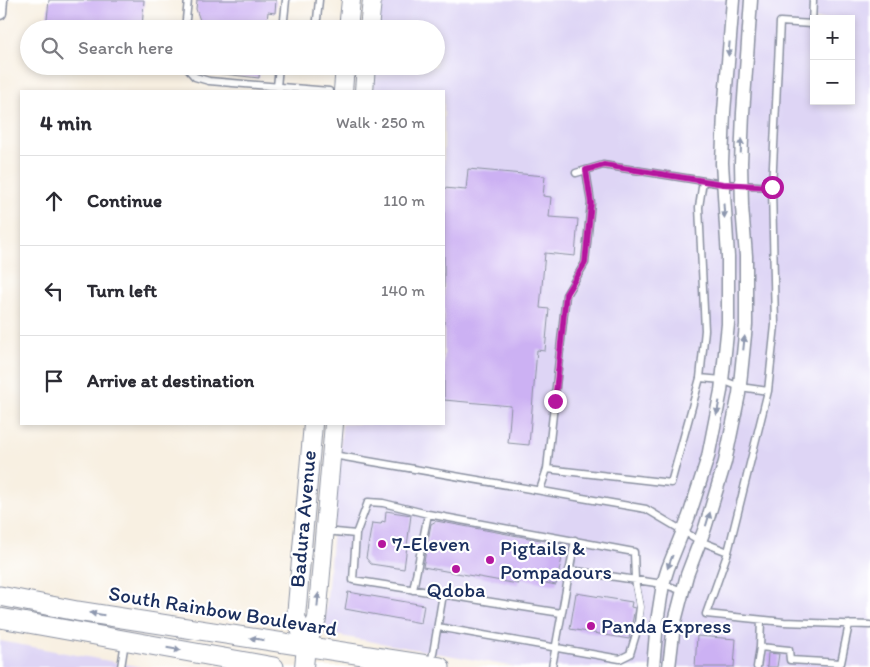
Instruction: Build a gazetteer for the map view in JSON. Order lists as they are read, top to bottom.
{
  "streets": {
    "main road": ["Badura Avenue", "South Rainbow Boulevard"]
  },
  "crossings": [
    ["Badura Avenue", "South Rainbow Boulevard"]
  ],
  "places": [
    "7-Eleven",
    "Pigtails & Pompadours",
    "Qdoba",
    "Panda Express"
  ],
  "page": {
    "map_buttons": ["+", "−"],
    "search": "Search here",
    "heading": ["4 min", "Walk · 250 m"],
    "list": [
      ["Continue", "110 m"],
      ["Turn left", "140 m"],
      "Arrive at destination"
    ]
  }
}
